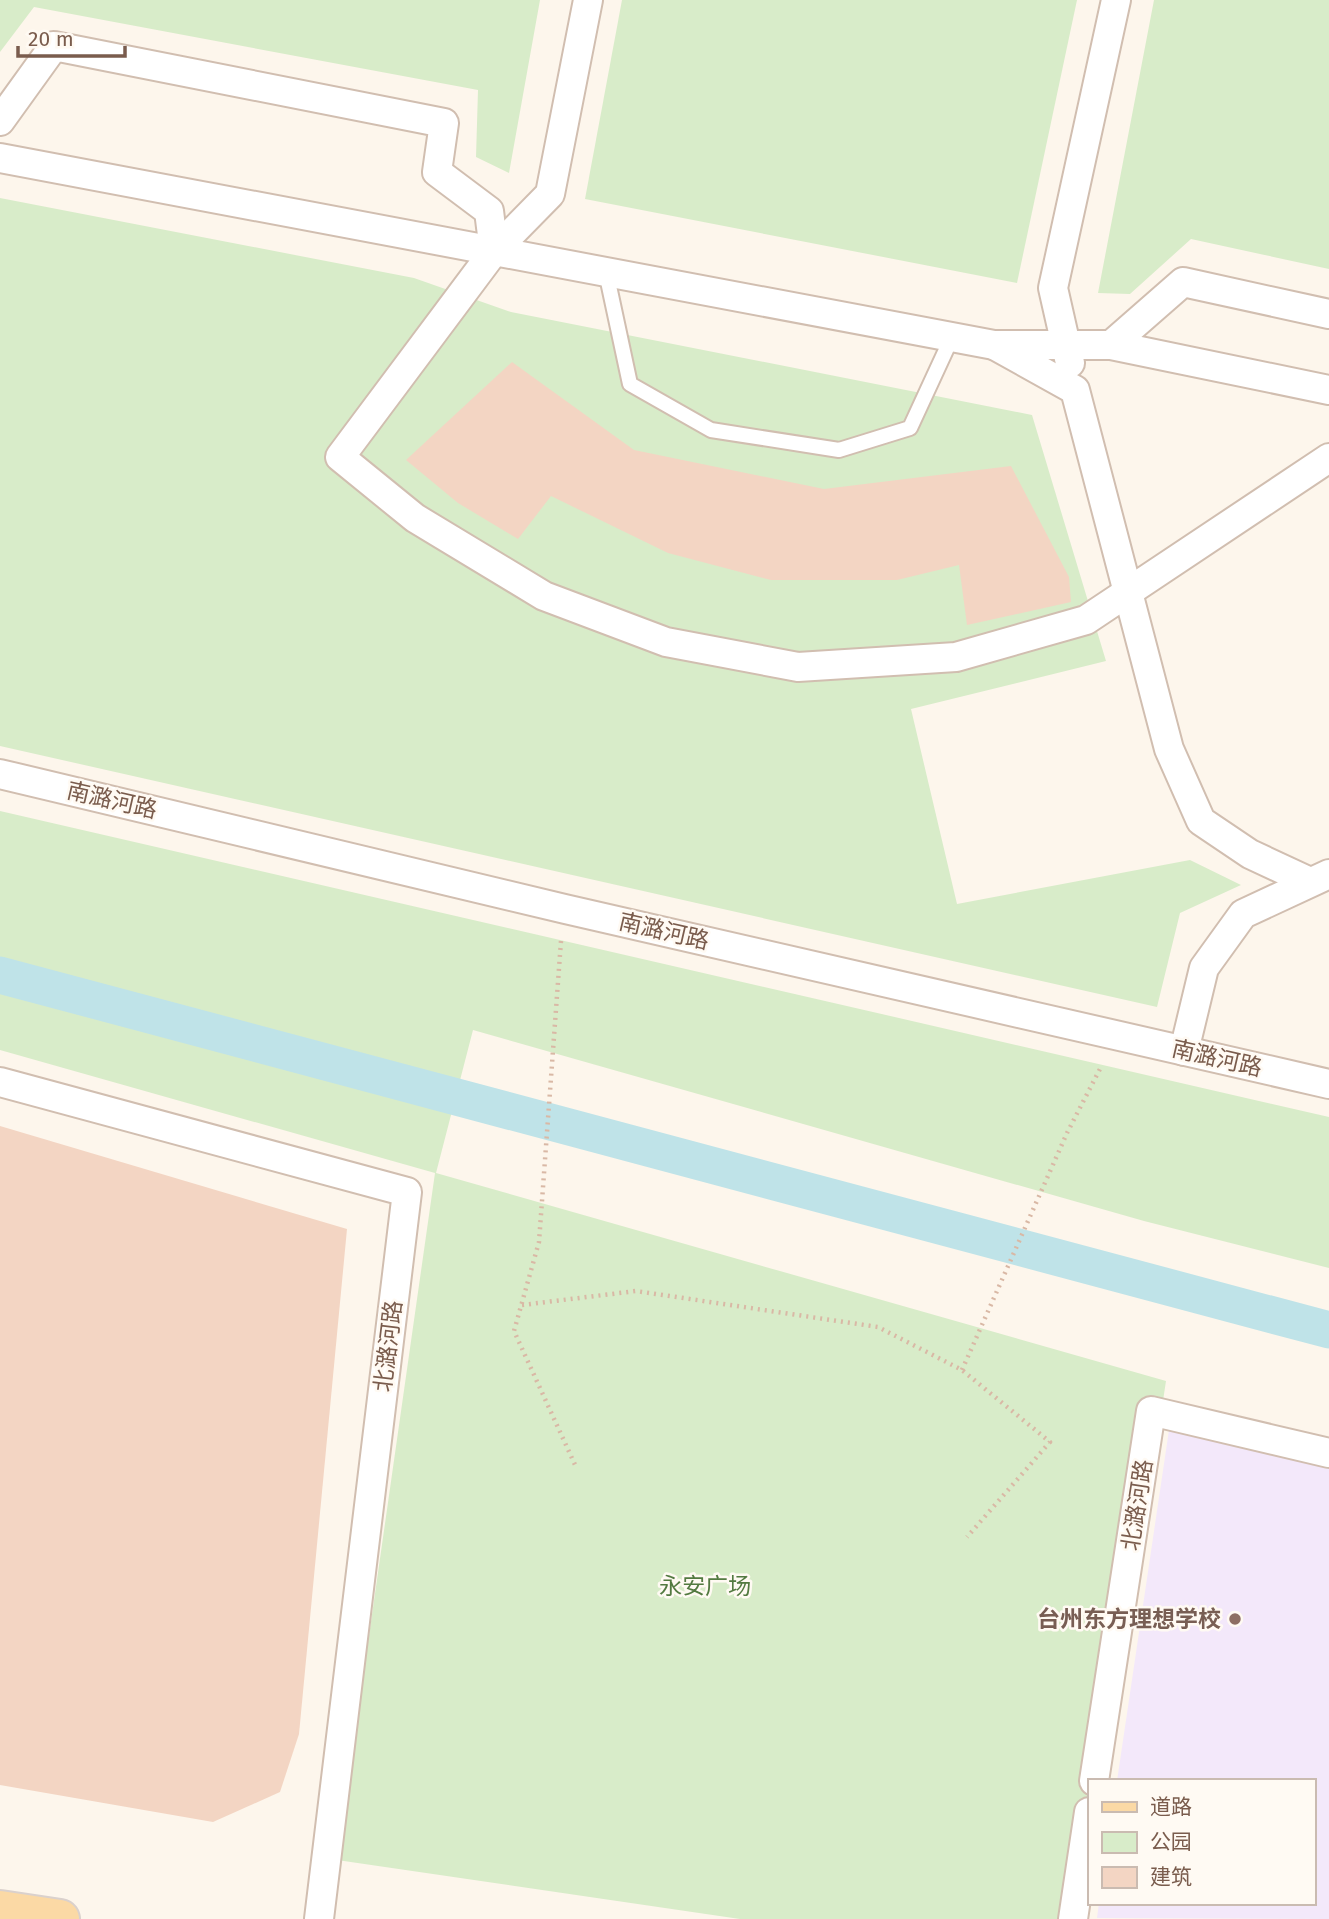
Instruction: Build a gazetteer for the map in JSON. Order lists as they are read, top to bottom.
{
  "streets": {
    "street": ["南潞河路", "北潞河路"]
  },
  "parks": ["永安广场"],
  "places": ["台州东方理想学校"],
  "legend": ["道路", "公园", "建筑"],
  "scale_bar": "20 m"
}
